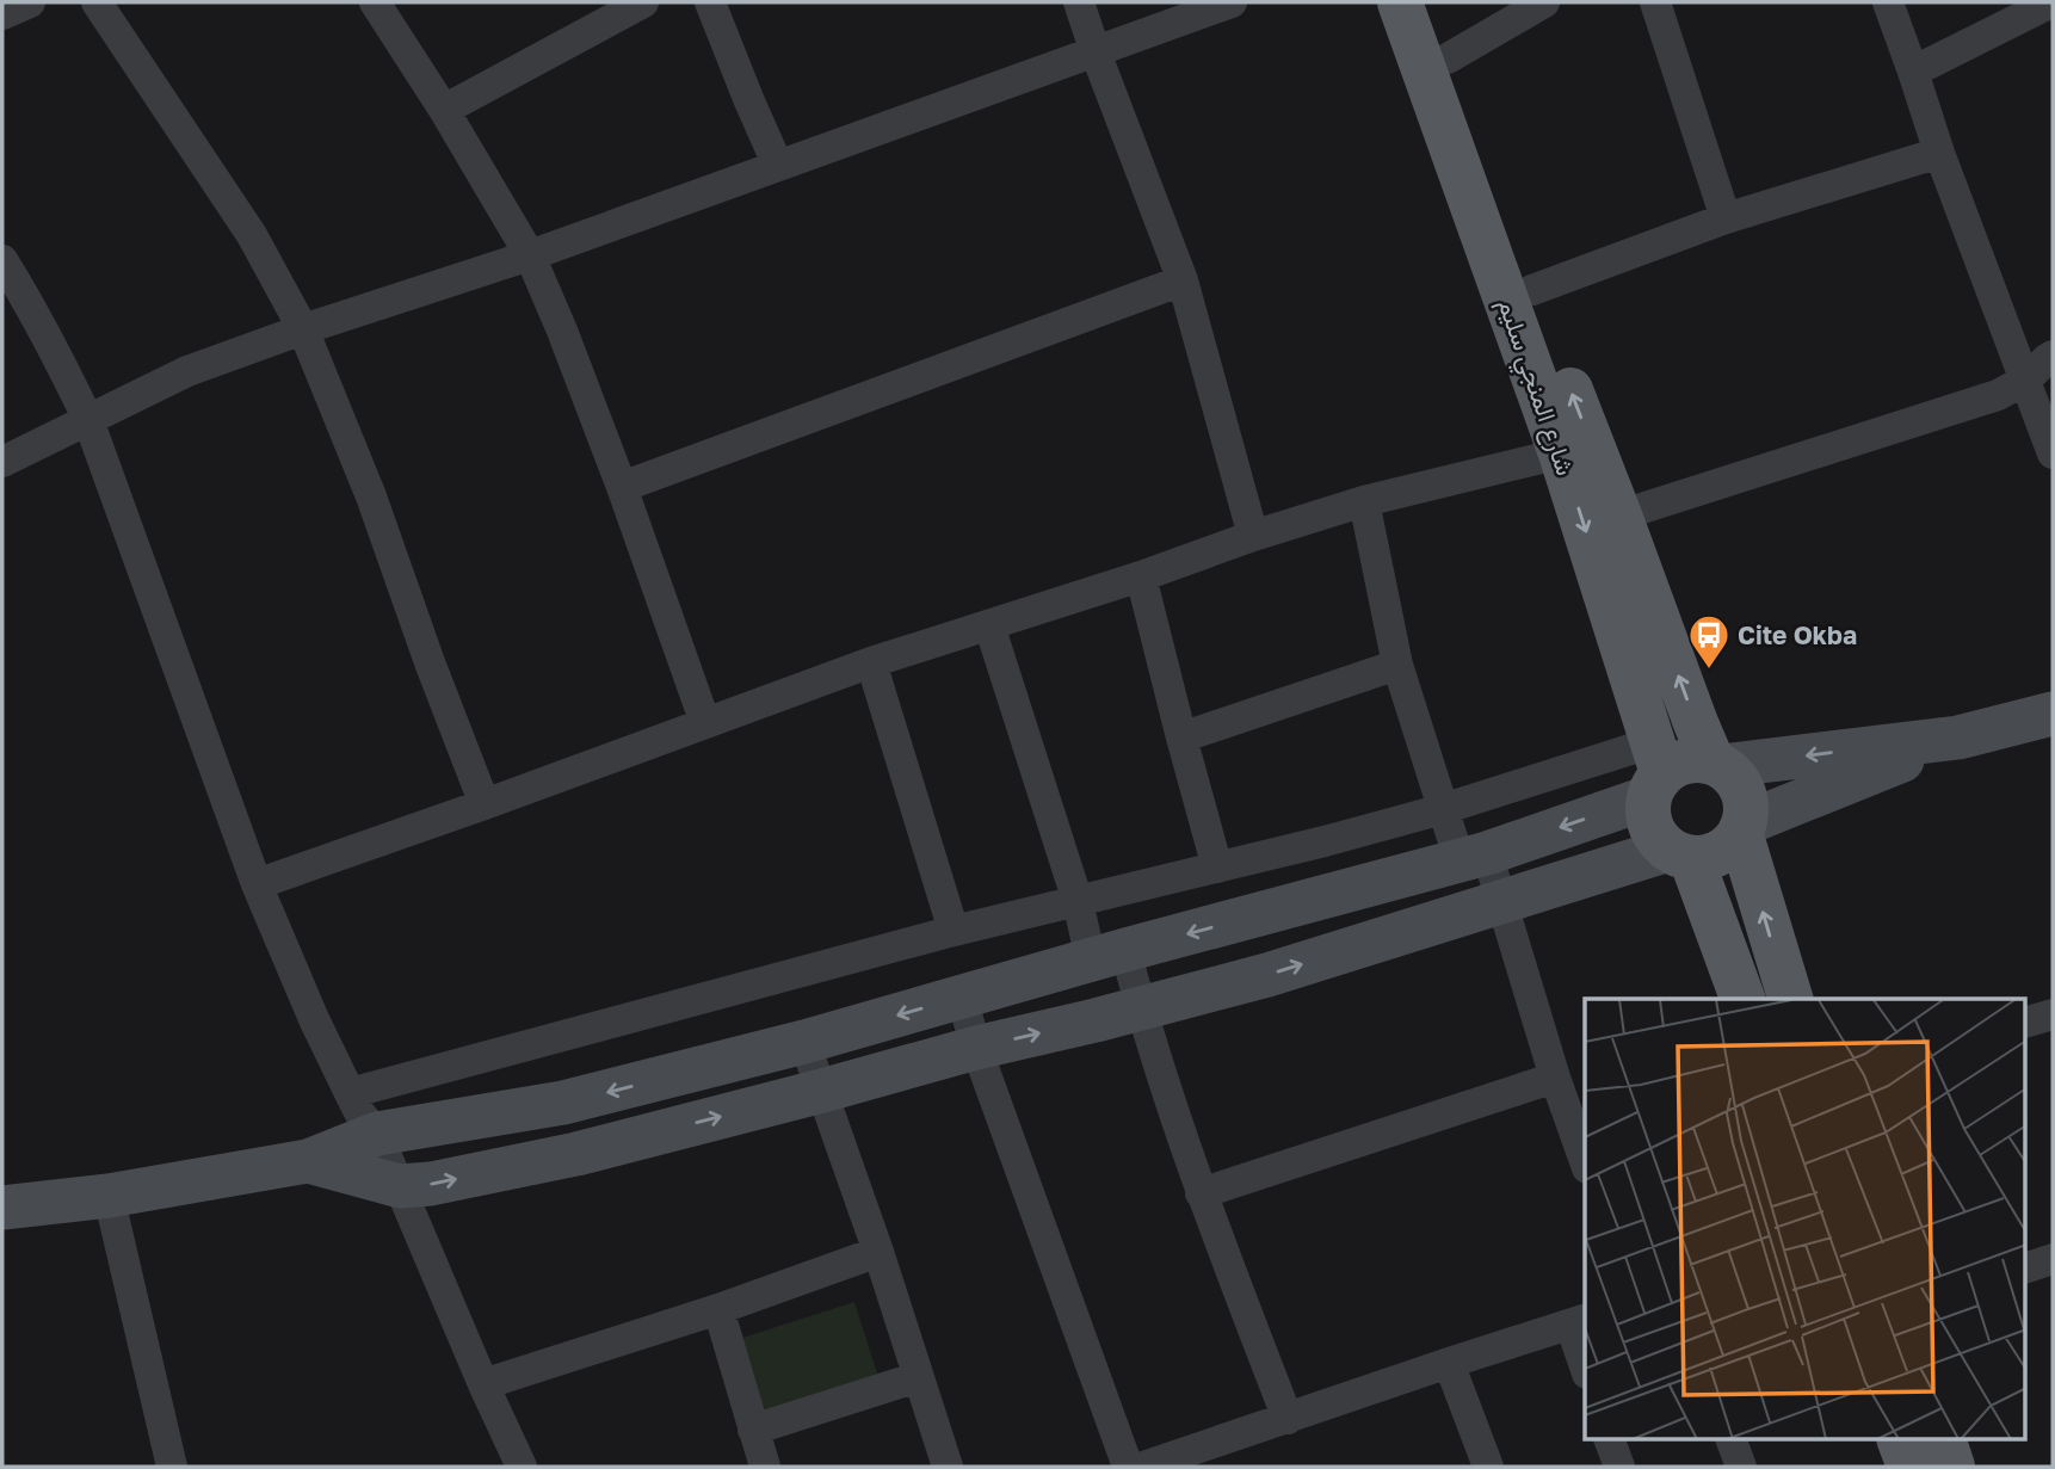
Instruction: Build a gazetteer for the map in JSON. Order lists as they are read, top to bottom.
{
  "streets": {
    "main road": ["شارع المنجي سليم"]
  },
  "places": {
    "bus stop": ["Cite Okba"]
  }
}
